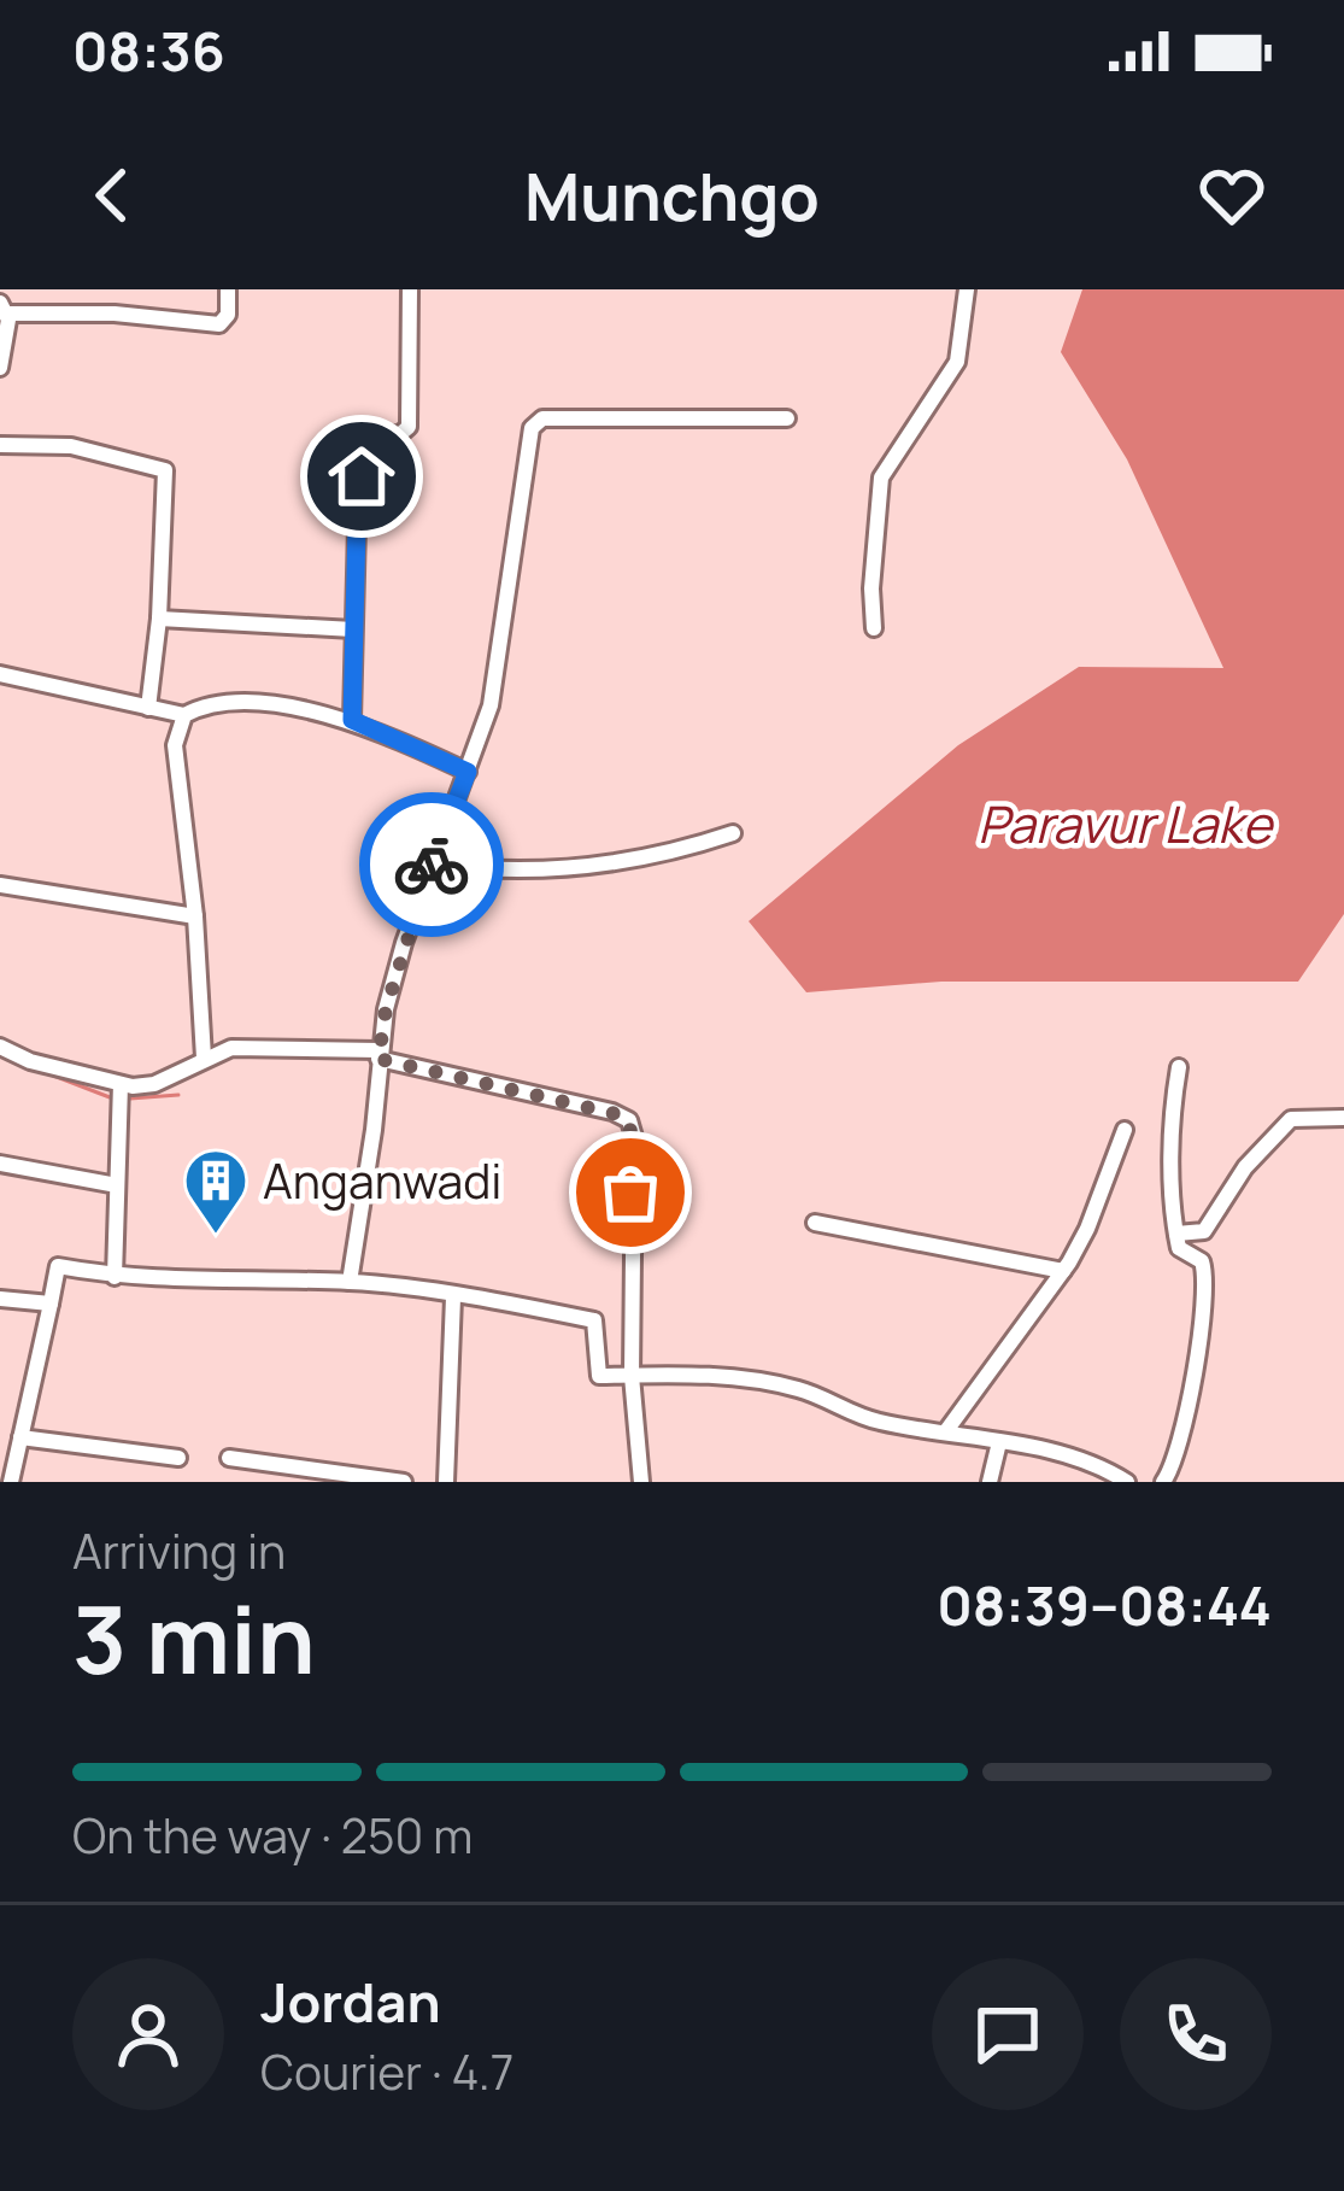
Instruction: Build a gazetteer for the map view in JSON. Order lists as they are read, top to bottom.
{
  "water": ["Paravur Lake"],
  "places": {
    "building": ["Anganwadi"]
  },
  "page": {
    "status": "08:36",
    "header": "Munchgo",
    "heading": ["3 min", "Arriving in", "08:39–08:44"],
    "panel": ["Jordan", "Courier · 4.7"],
    "bar": "On the way · 250 m"
  }
}
